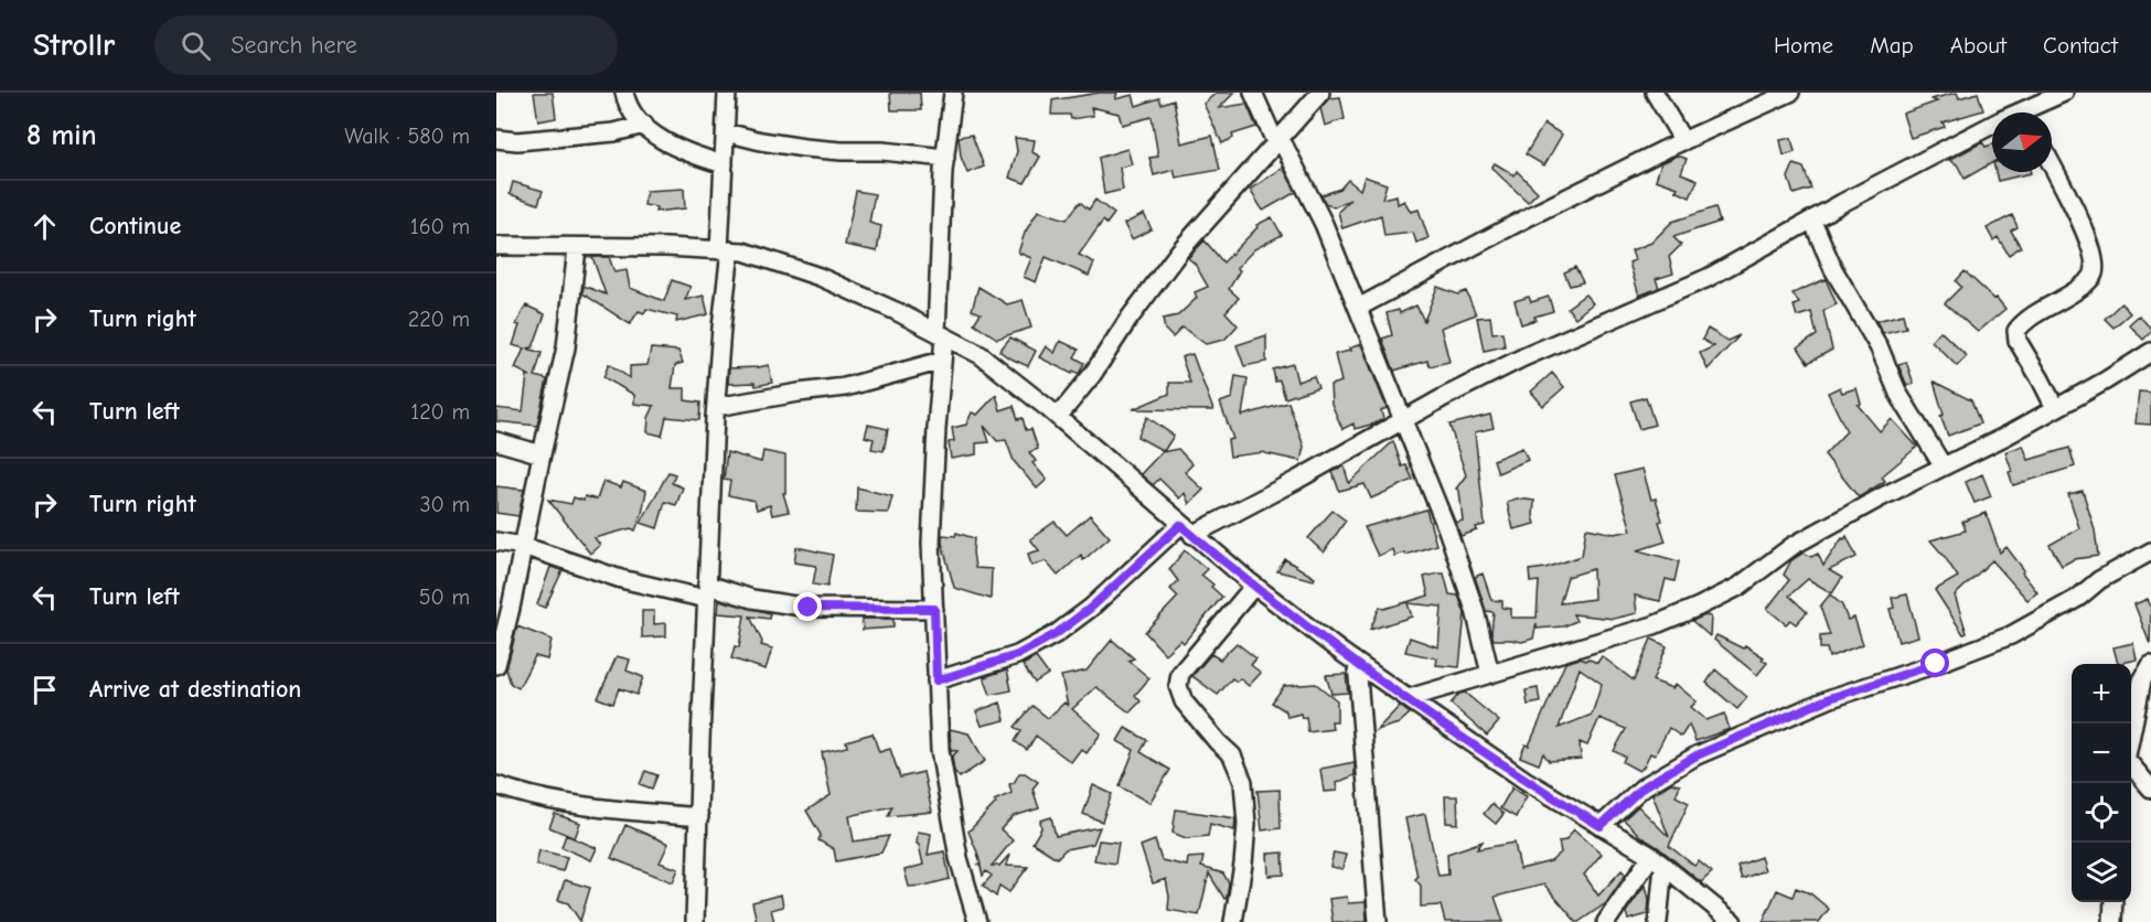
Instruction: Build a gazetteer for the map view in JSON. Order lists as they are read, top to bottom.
{
  "north": "right",
  "page": {
    "header": "Strollr",
    "search": "Search here",
    "nav": [
      "Home",
      "Map",
      "About",
      "Contact"
    ],
    "heading": ["8 min", "Walk · 580 m"],
    "list": [
      ["Continue", "160 m"],
      ["Turn right", "220 m"],
      ["Turn left", "120 m"],
      ["Turn right", "30 m"],
      ["Turn left", "50 m"],
      "Arrive at destination"
    ],
    "map_buttons": ["+", "−"]
  }
}
